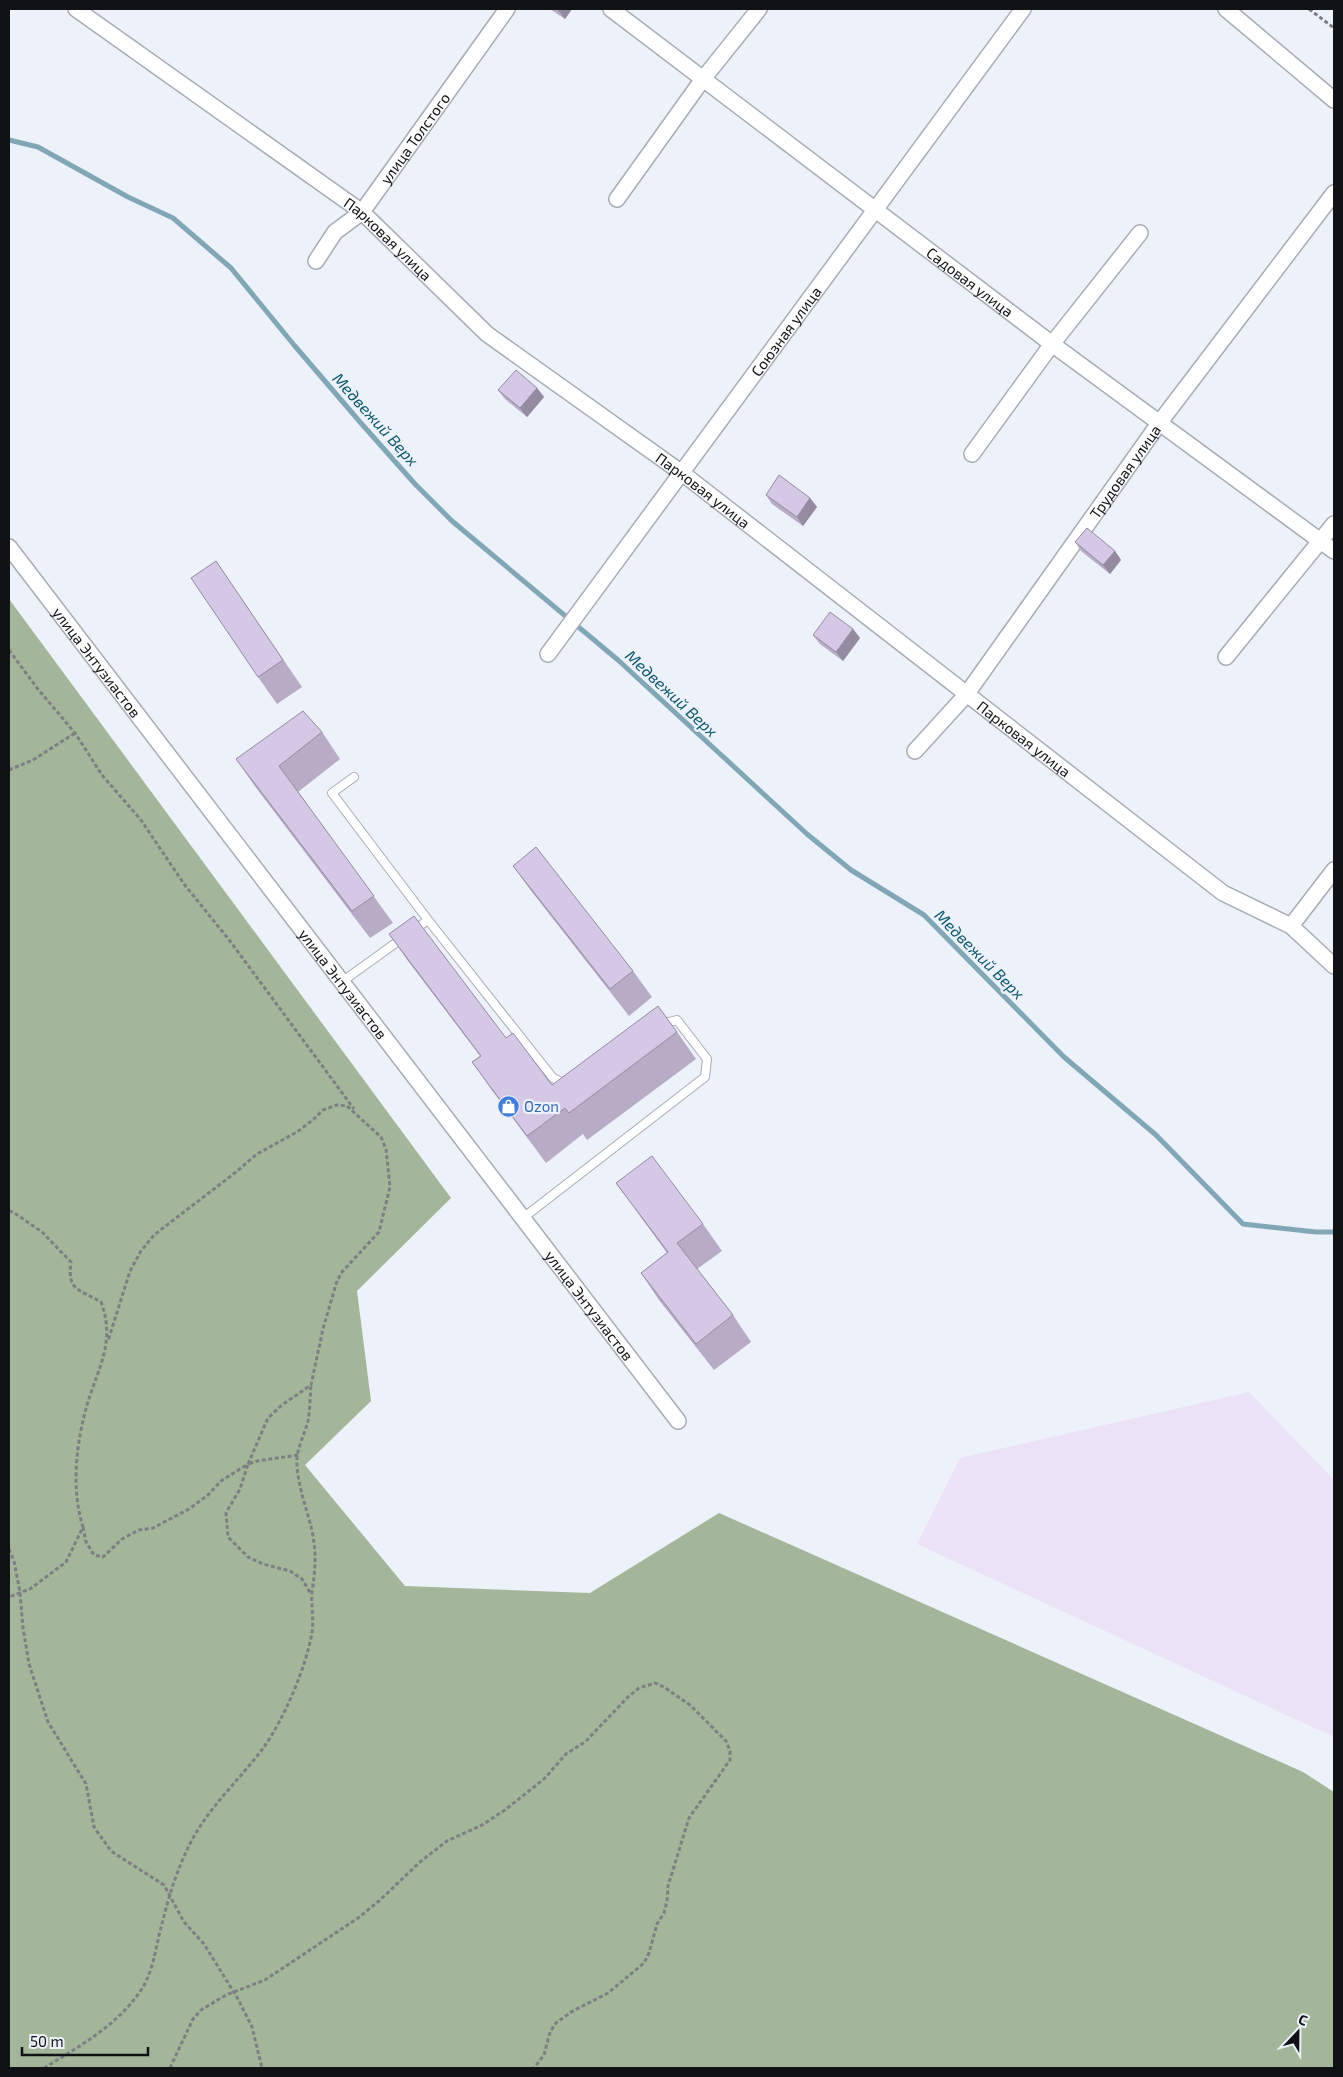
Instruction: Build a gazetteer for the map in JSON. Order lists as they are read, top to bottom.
{
  "streets": {
    "street": [
      "улица Толстого",
      "Парковая улица",
      "Садовая улица",
      "Союзная улица",
      "Трудовая улица",
      "улица Энтузиастов"
    ]
  },
  "crossings": [
    ["улица Толстого", "Парковая улица"],
    ["Парковая улица", "Союзная улица"],
    ["Парковая улица", "Трудовая улица"],
    ["Садовая улица", "Союзная улица"],
    ["Садовая улица", "Трудовая улица"]
  ],
  "water": ["Медвежий Верх"],
  "places": {
    "shop": ["Ozon"]
  },
  "scale_bar": "50 m",
  "north": "top"
}
